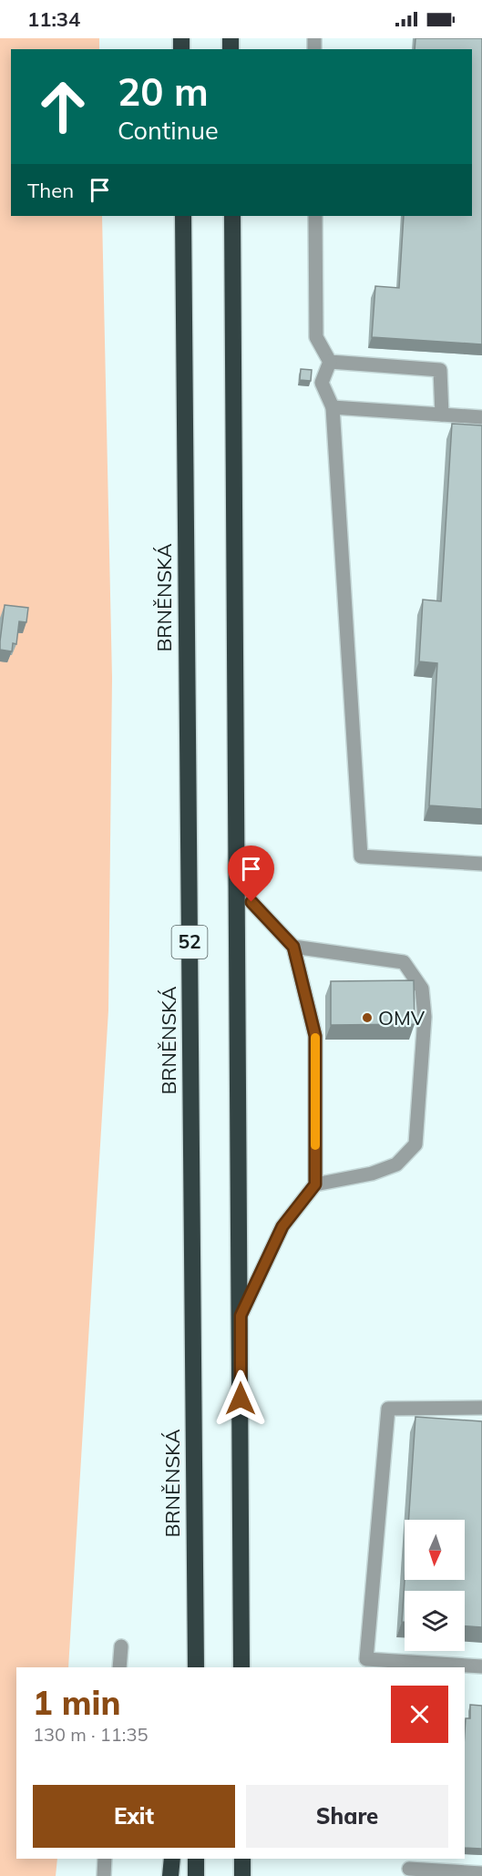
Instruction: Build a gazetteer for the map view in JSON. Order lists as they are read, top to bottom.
{
  "streets": {
    "highway": ["BRNĚNSKÁ", "52"]
  },
  "places": ["OMV"],
  "north": "bottom",
  "page": {
    "status": "11:34",
    "turn": ["20 m", "Continue"],
    "then": "Then",
    "heading": ["1 min", "130 m · 11:35"],
    "buttons": ["Exit", "Share"]
  }
}
